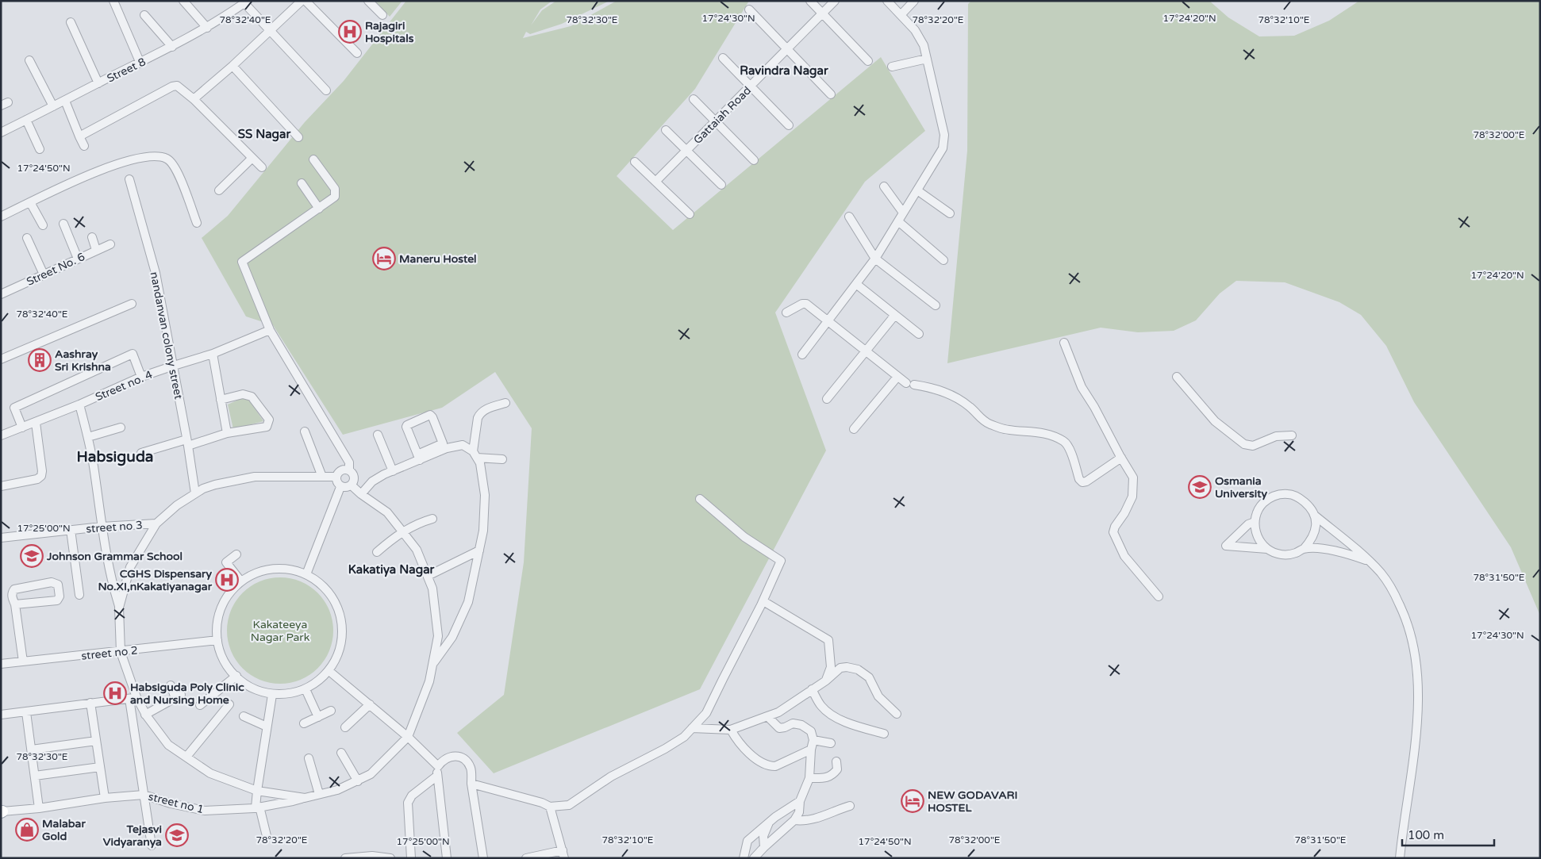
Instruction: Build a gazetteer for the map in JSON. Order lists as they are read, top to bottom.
{
  "streets": {
    "street": [
      "Street 8",
      "Gattaiah Road",
      "Street No. 6",
      "nandanvan colony street",
      "Street no. 4",
      "street no 3",
      "street no 2",
      "street no 1"
    ]
  },
  "crossings": [
    ["nandanvan colony street", "Street no. 4"]
  ],
  "districts": [
    "Ravindra Nagar",
    "SS Nagar",
    "Habsiguda",
    "Kakatiya Nagar"
  ],
  "parks": ["Kakateeya Nagar Park"],
  "places": {
    "hospital": ["Rajagiri Hospitals", "CGHS Dispensary No.XI,nKakatiyanagar", "Habsiguda Poly Clinic and Nursing Home"],
    "hotel": ["Maneru Hostel", "NEW GODAVARI HOSTEL"],
    "building": ["Aashray Sri Krishna"],
    "school or university": ["Osmania University", "Johnson Grammar School", "Tejasvi Vidyaranya"],
    "shop": ["Malabar Gold"]
  },
  "scale_bar": "100 m",
  "coordinates": [
    "17°24'30\"N",
    "17°24'20\"N",
    "78°32'40\"E",
    "78°32'30\"E",
    "78°32'20\"E",
    "78°32'10\"E",
    "78°32'00\"E",
    "17°24'50\"N",
    "17°25'00\"N",
    "78°31'50\"E"
  ]
}
